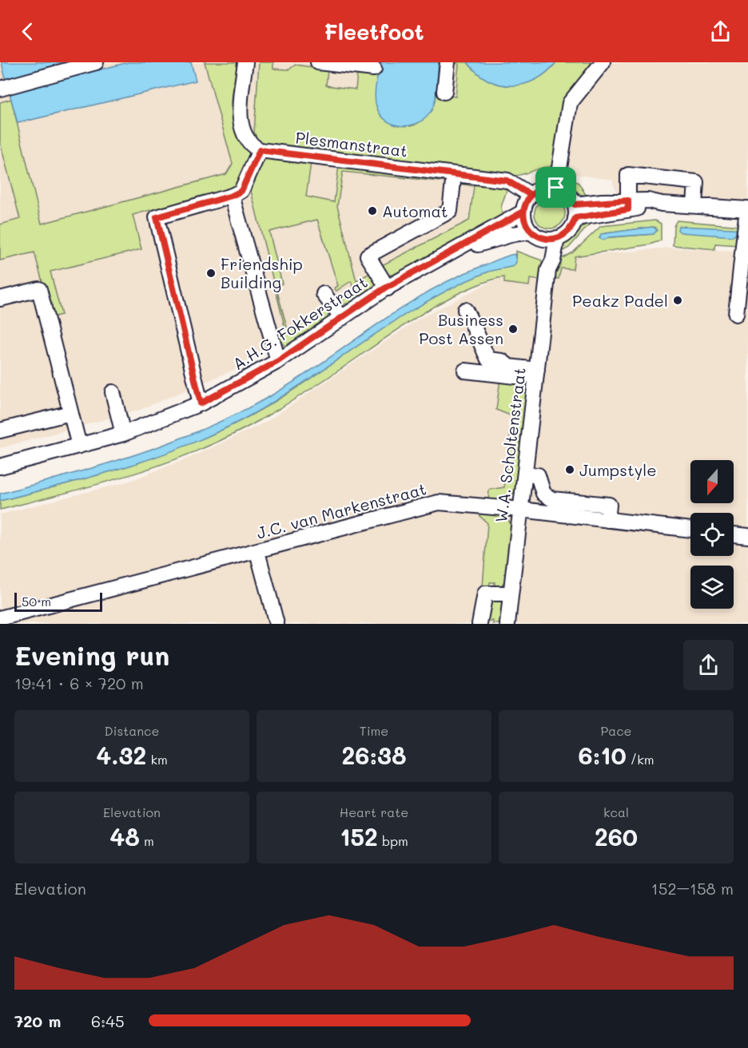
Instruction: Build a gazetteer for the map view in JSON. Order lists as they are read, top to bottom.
{
  "streets": {
    "street": [
      "Plesmanstraat",
      "A.H.G. Fokkerstraat",
      "W.A. Scholtenstraat",
      "J.C. van Markenstraat"
    ]
  },
  "crossings": [
    ["Plesmanstraat", "A.H.G. Fokkerstraat"],
    ["Plesmanstraat", "W.A. Scholtenstraat"],
    ["A.H.G. Fokkerstraat", "W.A. Scholtenstraat"],
    ["W.A. Scholtenstraat", "J.C. van Markenstraat"]
  ],
  "places": [
    "Automat",
    "Friendship Building",
    "Peakz Padel",
    "Business Post Assen",
    "Jumpstyle"
  ],
  "scale_bar": "50 m",
  "north": "bottom",
  "page": {
    "header": "Fleetfoot",
    "scale": "50 m",
    "heading": ["Evening run", "19:41 · 6 × 720 m"],
    "stats": [
      ["Distance", "4.32 km"],
      ["Time", "26:38"],
      ["Pace", "6:10 /km"],
      ["Elevation", "48 m"],
      ["Heart rate", "152 bpm"],
      ["kcal", "260"]
    ],
    "chart": ["Elevation", "152–158 m"],
    "list": [
      {
        "name": "720 m",
        "note": "6:45"
      }
    ]
  }
}
